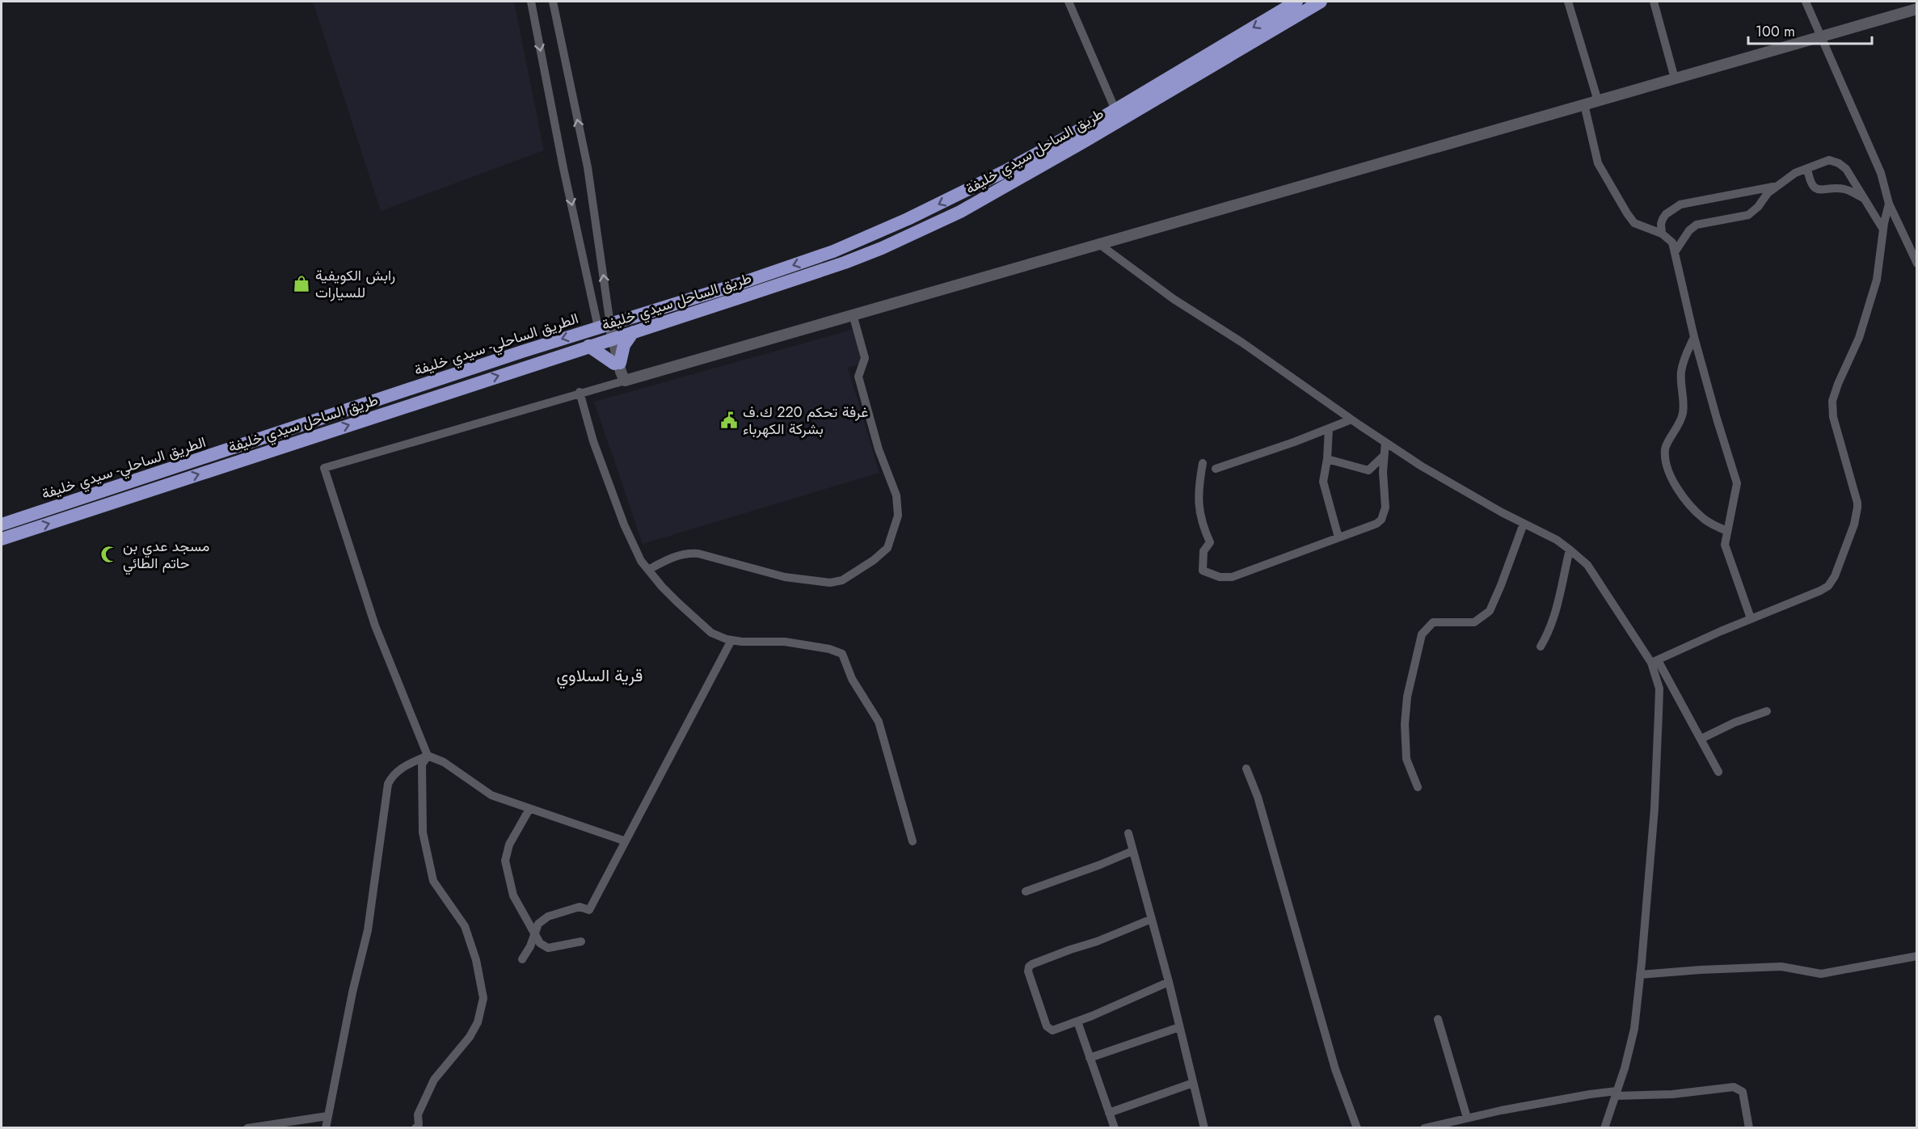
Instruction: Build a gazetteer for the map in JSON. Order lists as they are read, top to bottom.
{
  "streets": {
    "highway": ["طريق الساحل سيدي خليفة", "الطريق الساحلي- سيدي خليفة"]
  },
  "one_way": ["طريق الساحل سيدي خليفة", "الطريق الساحلي- سيدي خليفة"],
  "districts": ["قرية السلاوي"],
  "places": {
    "shop": ["رابش الكويفية للسيارات"],
    "public building": ["غرفة تحكم 220 ك.ف بشركة الكهرباء"],
    "mosque": ["مسجد عدي بن حاتم الطائي"]
  },
  "scale_bar": "100 m"
}
